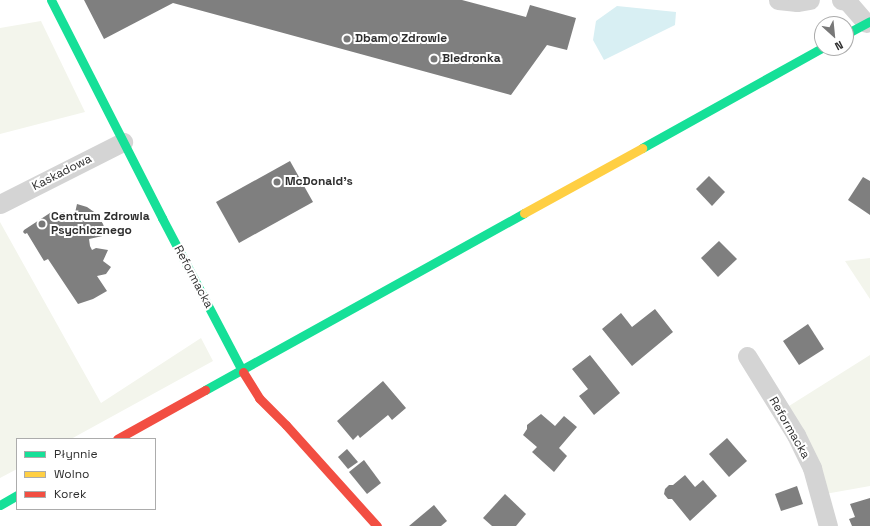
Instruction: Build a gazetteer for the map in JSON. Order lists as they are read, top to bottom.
{
  "streets": {
    "main road": ["Reformacka"],
    "street": ["Kaskadowa"]
  },
  "crossings": [
    ["Kaskadowa", "Reformacka"]
  ],
  "places": [
    "Dbam o Zdrowie",
    "Biedronka",
    "McDonald's",
    "Centrum Zdrowia Psychicznego"
  ],
  "legend": ["Płynnie", "Wolno", "Korek"],
  "north": "bottom right"
}
